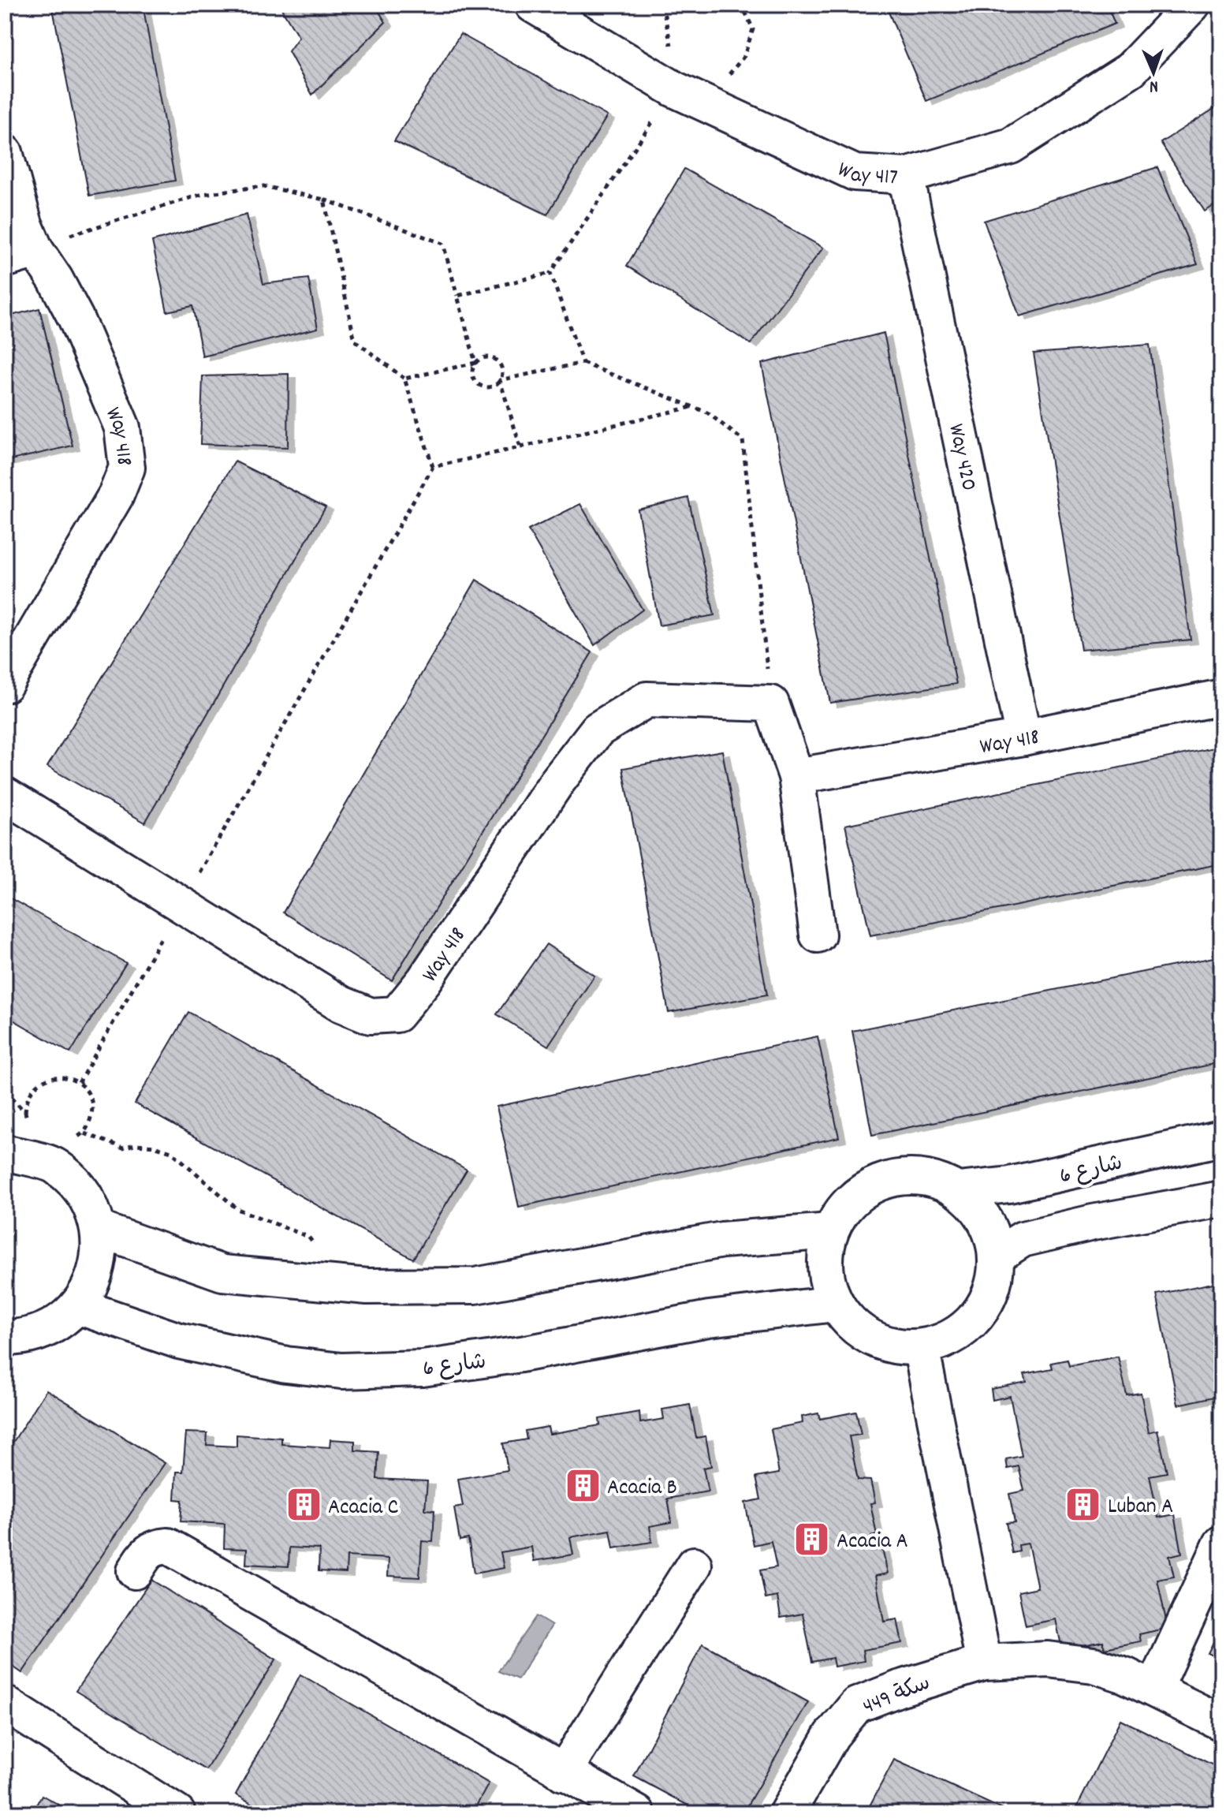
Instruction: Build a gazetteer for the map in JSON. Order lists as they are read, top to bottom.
{
  "streets": {
    "street": [
      "Way 417",
      "Way 418",
      "Way 420",
      "شارع 6",
      "سكة 449"
    ]
  },
  "crossings": [
    ["Way 417", "Way 420"],
    ["Way 418", "Way 420"]
  ],
  "places": {
    "building": [
      "Acacia B",
      "Luban A",
      "Acacia C",
      "Acacia A"
    ]
  },
  "north": "bottom"
}
